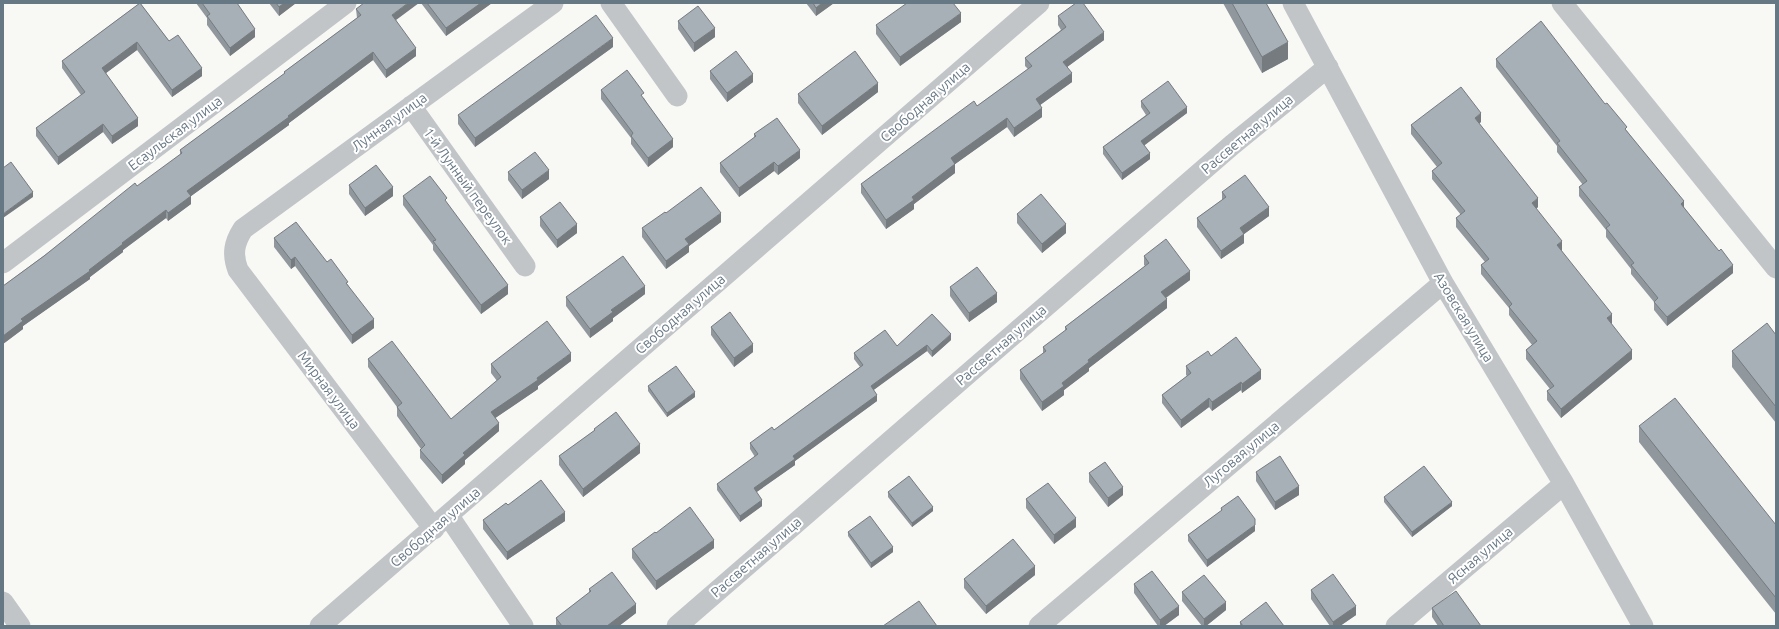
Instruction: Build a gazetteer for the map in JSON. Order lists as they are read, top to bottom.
{
  "streets": {
    "street": [
      "Свободная улица",
      "Лунная улица",
      "Есаульская улица",
      "Рассветная улица",
      "1-й Лунный переулок",
      "Азовская улица",
      "Мирная улица",
      "Луговая улица",
      "Ясная улица"
    ]
  },
  "crossings": [
    ["Свободная улица", "Мирная улица"],
    ["Лунная улица", "1-й Лунный переулок"],
    ["Лунная улица", "Мирная улица"],
    ["Рассветная улица", "Азовская улица"],
    ["Азовская улица", "Луговая улица"],
    ["Азовская улица", "Ясная улица"]
  ]
}
